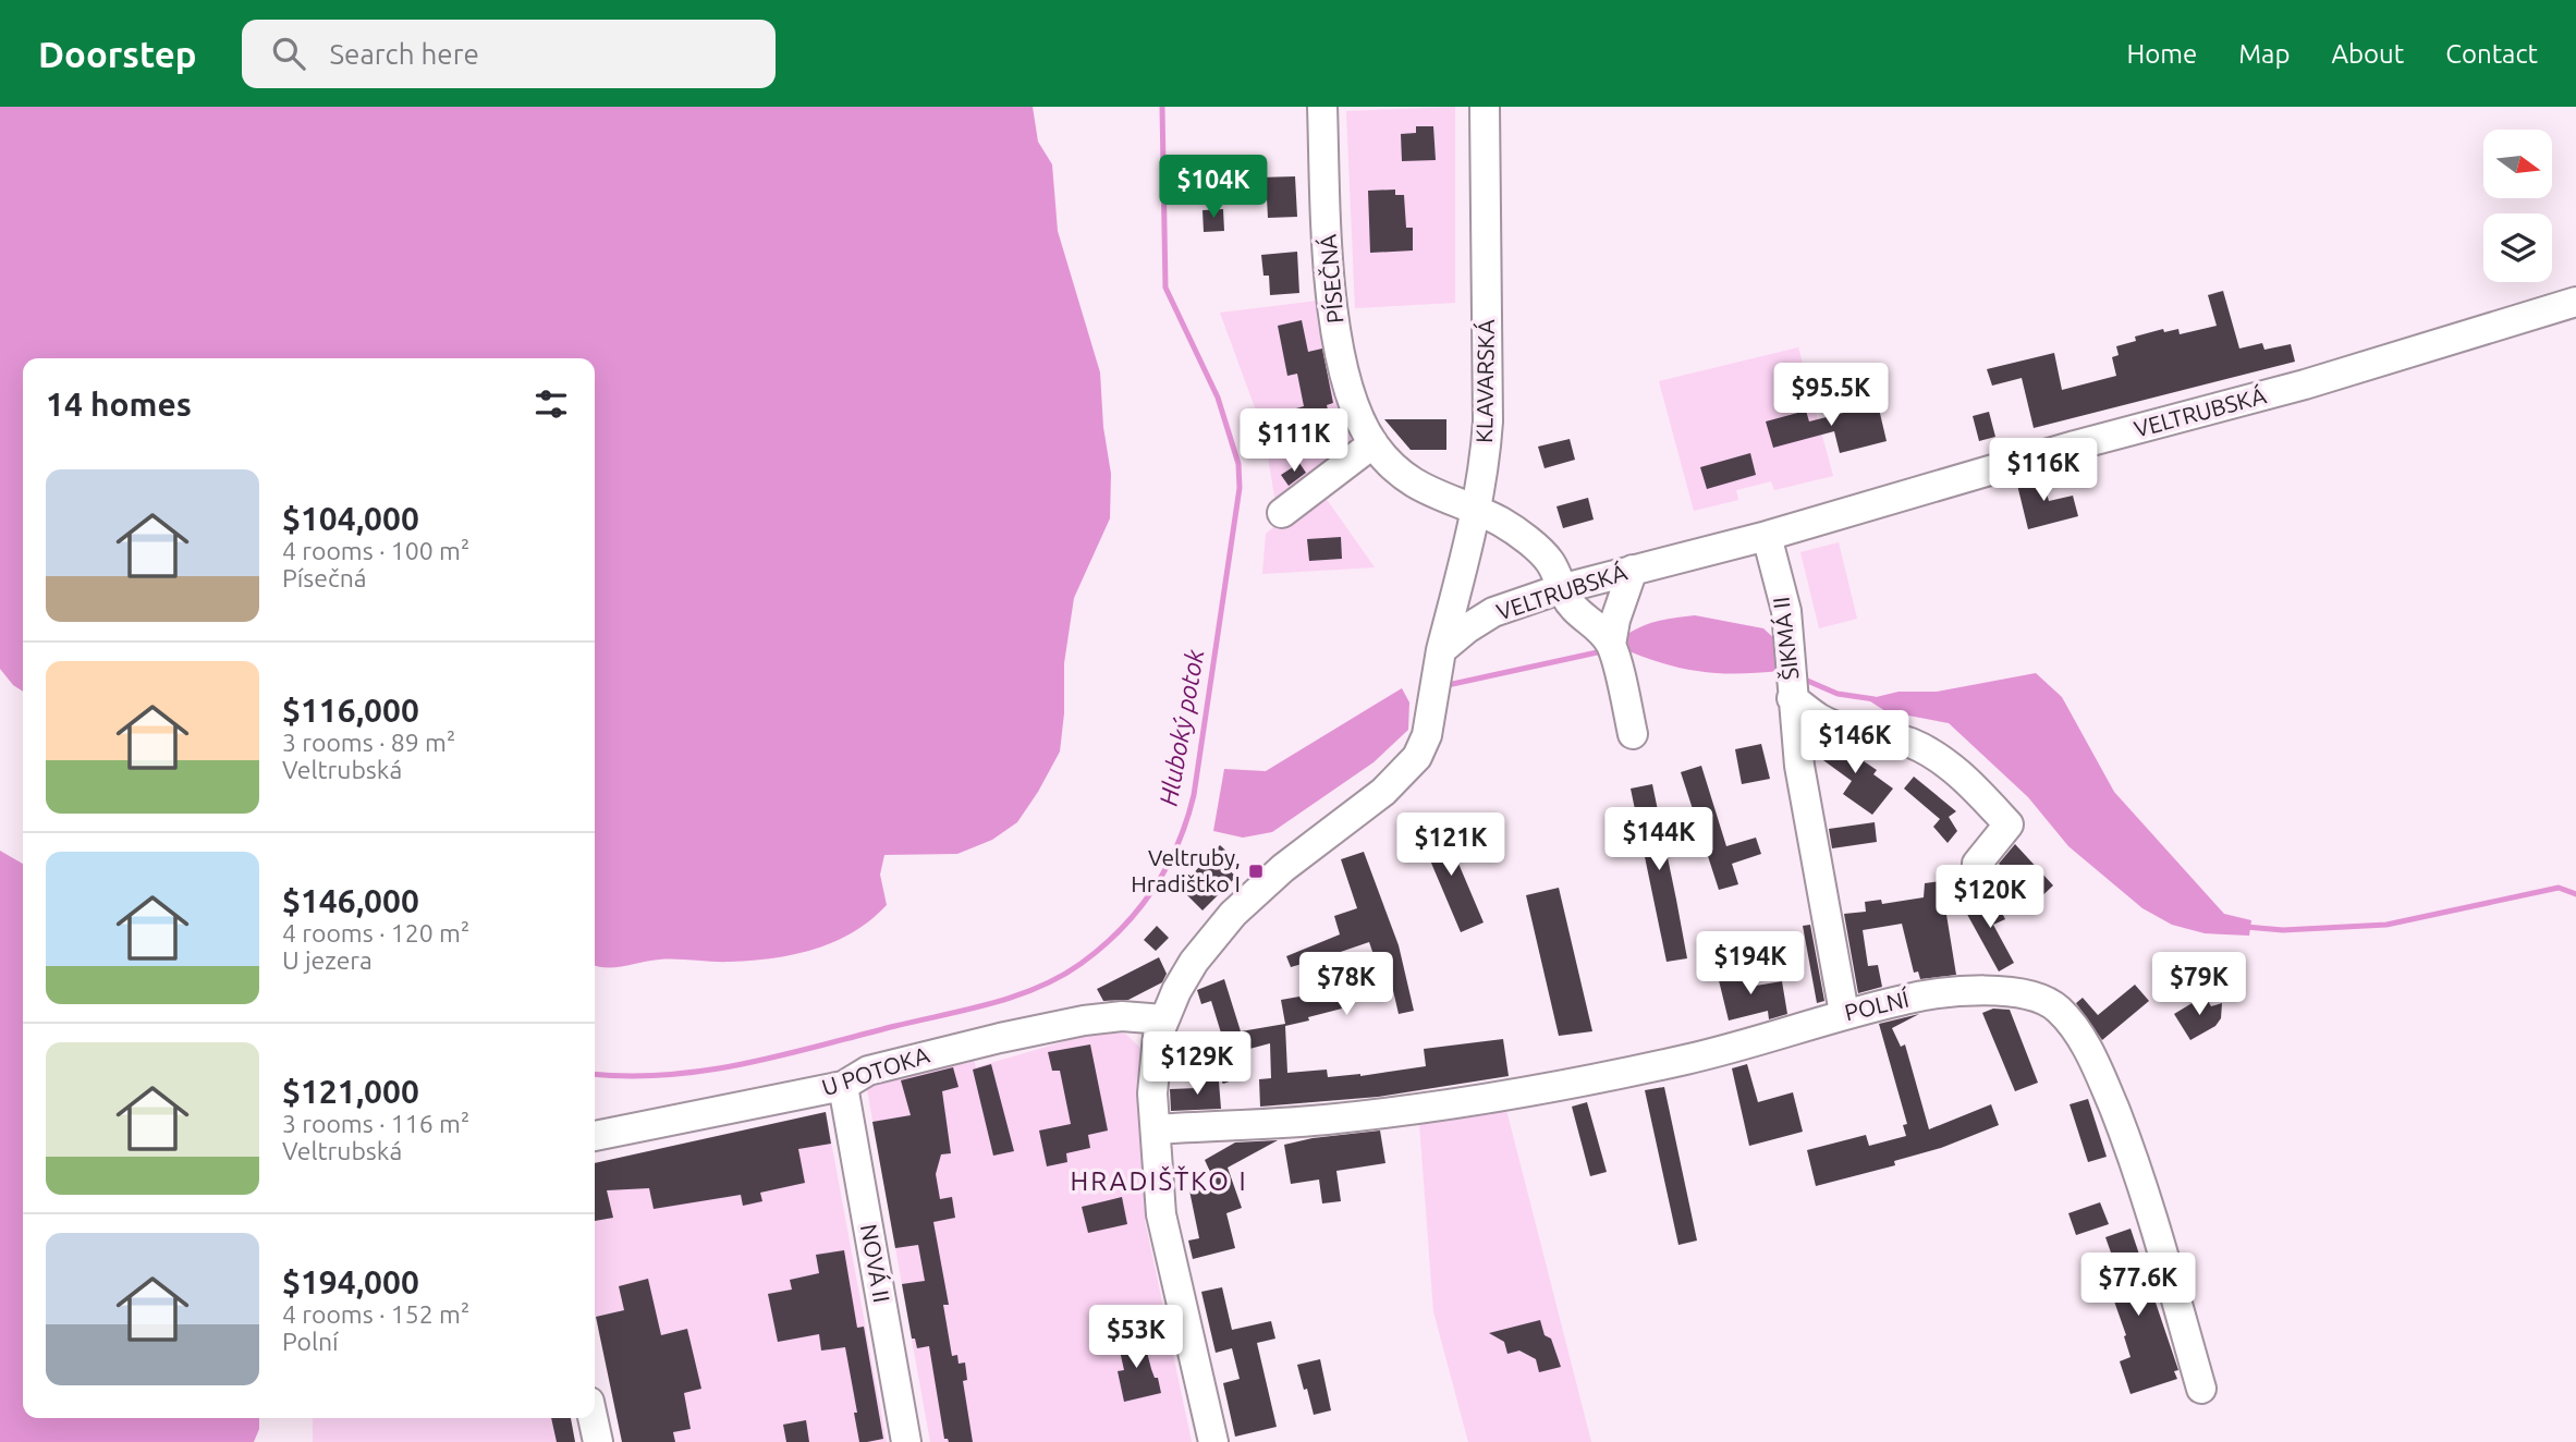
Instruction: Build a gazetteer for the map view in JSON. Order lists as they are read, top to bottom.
{
  "streets": {
    "street": [
      "PÍSEČNÁ",
      "KLAVARSKÁ",
      "VELTRUBSKÁ",
      "ŠIKMÁ II",
      "POLNÍ",
      "U POTOKA",
      "NOVÁ II"
    ]
  },
  "crossings": [
    ["PÍSEČNÁ", "KLAVARSKÁ"],
    ["PÍSEČNÁ", "VELTRUBSKÁ"],
    ["KLAVARSKÁ", "VELTRUBSKÁ"],
    ["VELTRUBSKÁ", "ŠIKMÁ II"],
    ["ŠIKMÁ II", "POLNÍ"],
    ["U POTOKA", "NOVÁ II"]
  ],
  "districts": ["HRADIŠŤKO I"],
  "water": ["Hluboký potok"],
  "places": {
    "transit": ["Veltruby, Hradištko I"]
  },
  "north": "right",
  "page": {
    "header": "Doorstep",
    "search": "Search here",
    "nav": [
      "Home",
      "Map",
      "About",
      "Contact"
    ],
    "price": [
      "$104K",
      "$95.5K",
      "$111K",
      "$116K",
      "$146K",
      "$144K",
      "$121K",
      "$120K",
      "$194K",
      "$78K",
      "$79K",
      "$129K",
      "$77.6K",
      "$53K"
    ],
    "heading": "14 homes",
    "list": [
      {
        "name": "$104,000",
        "note": "4 rooms · 100 m² · Písečná"
      },
      {
        "name": "$116,000",
        "note": "3 rooms · 89 m² · Veltrubská"
      },
      {
        "name": "$146,000",
        "note": "4 rooms · 120 m² · U jezera"
      },
      {
        "name": "$121,000",
        "note": "3 rooms · 116 m² · Veltrubská"
      },
      {
        "name": "$194,000",
        "note": "4 rooms · 152 m² · Polní"
      }
    ]
  }
}
